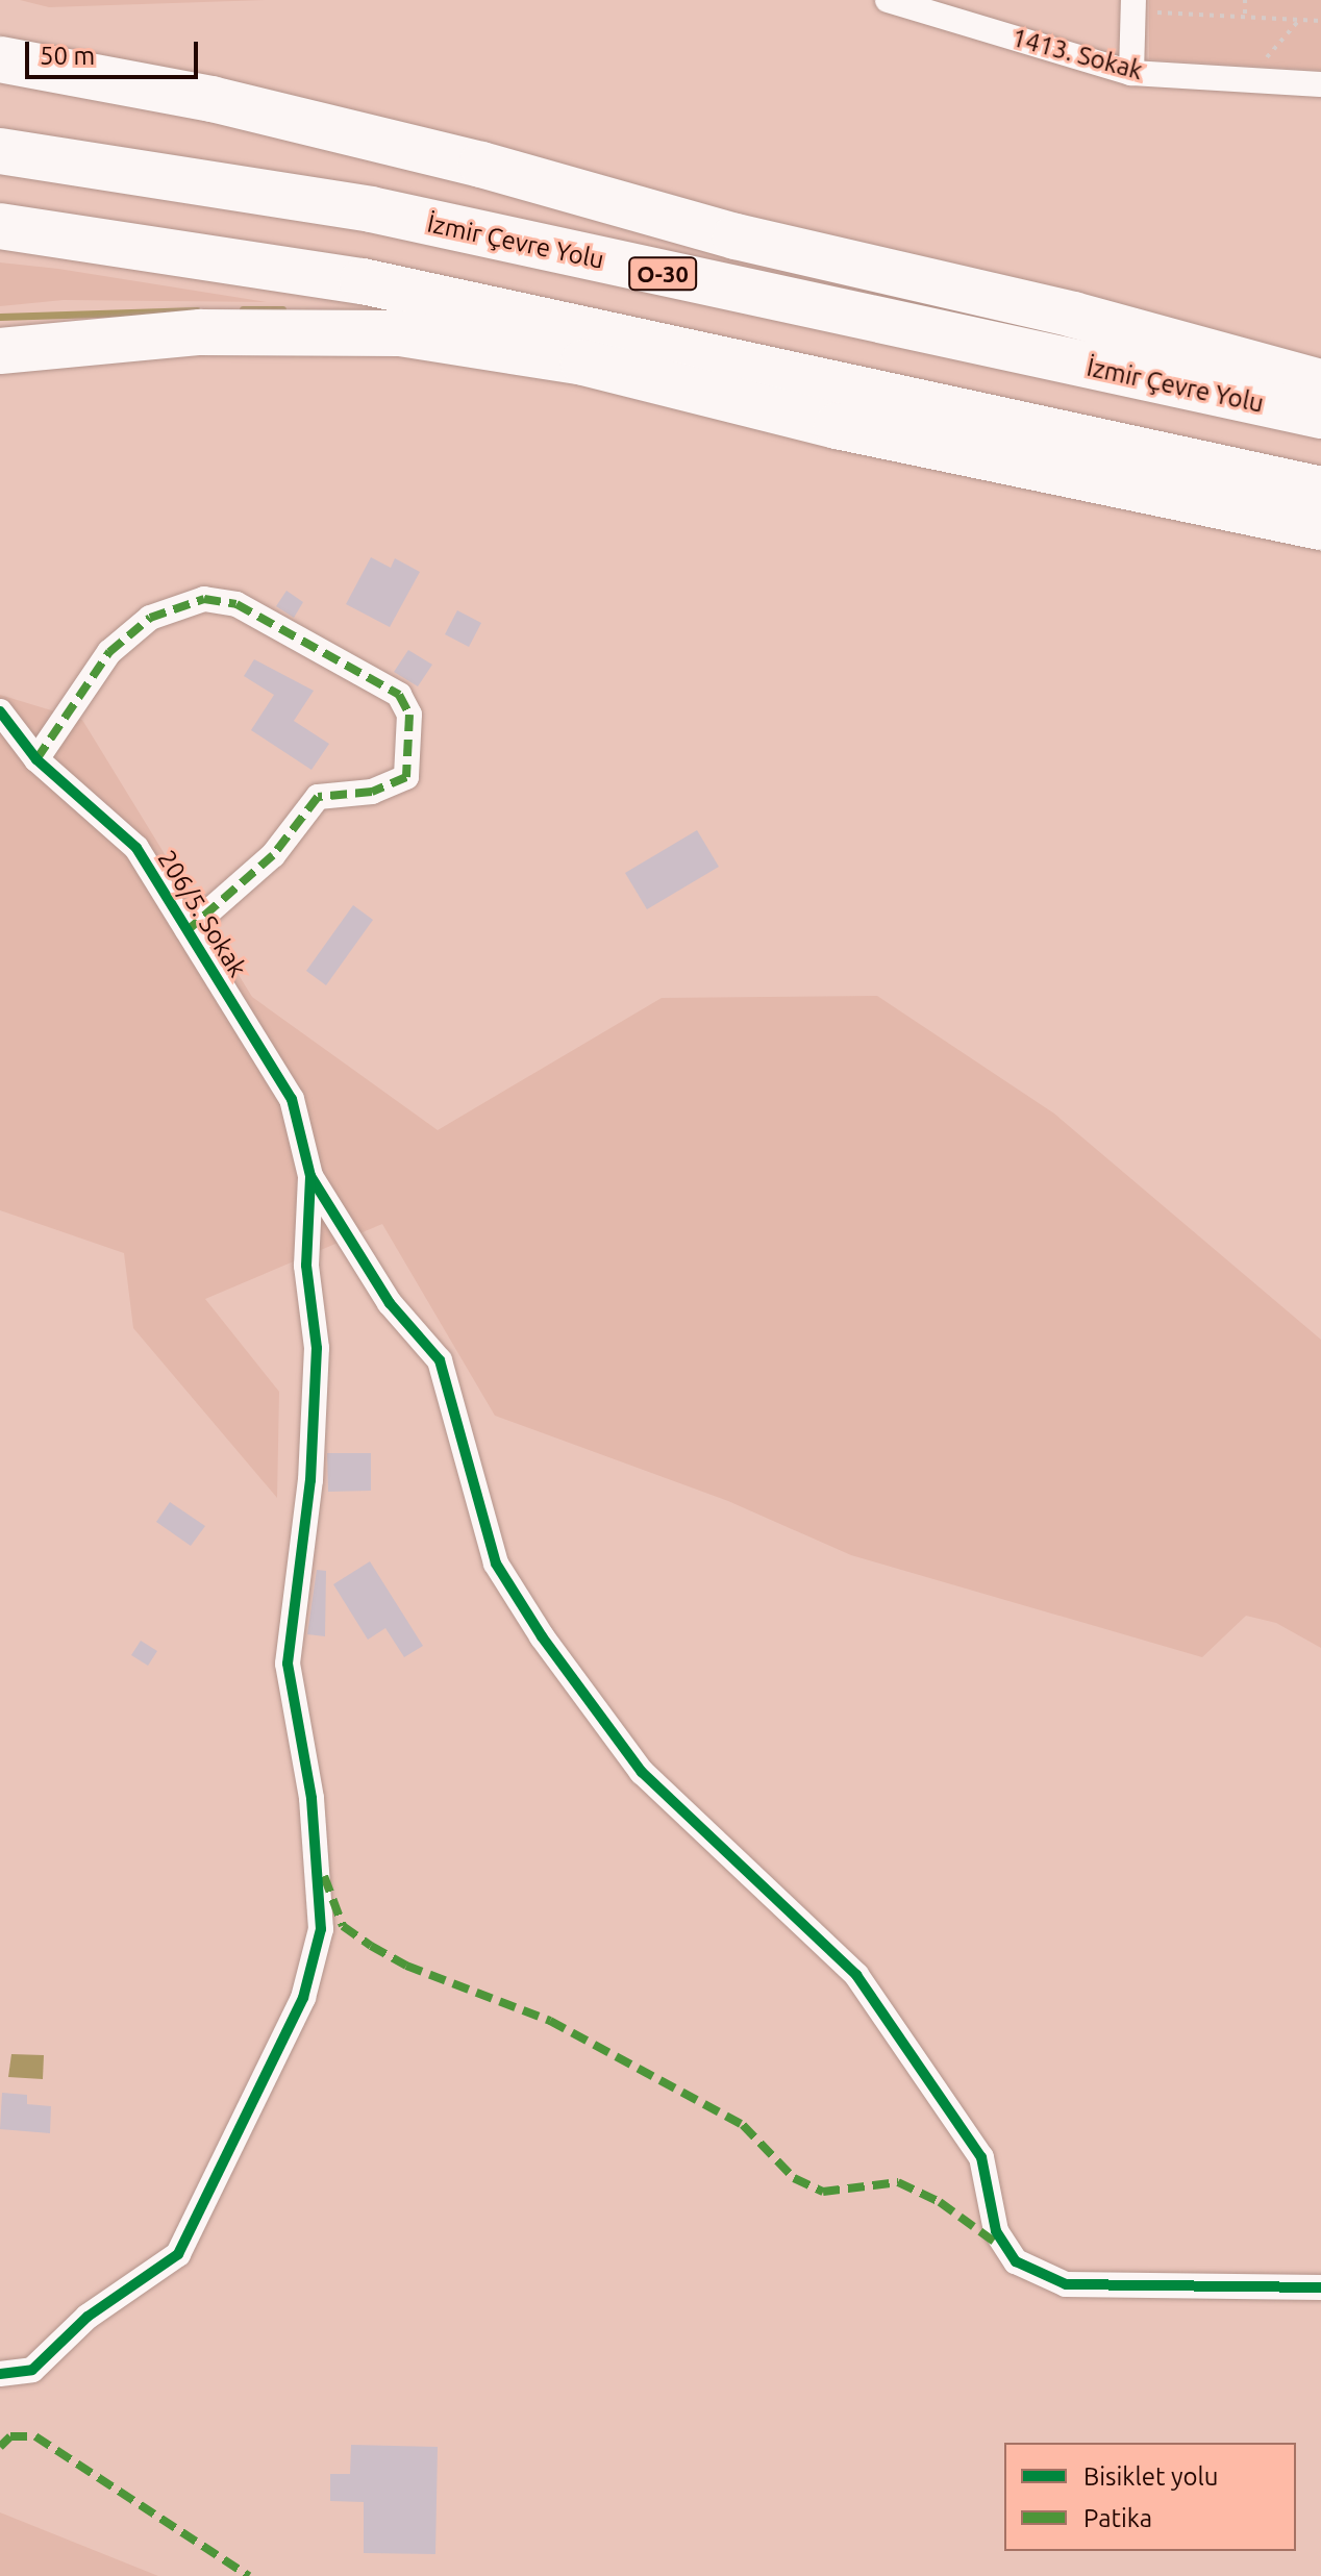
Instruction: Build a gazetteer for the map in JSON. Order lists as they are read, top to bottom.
{
  "streets": {
    "highway": ["İzmir Çevre Yolu", "O-30"],
    "street": ["1413. Sokak", "206/5. Sokak"]
  },
  "legend": ["Bisiklet yolu", "Patika"],
  "scale_bar": "50 m"
}
